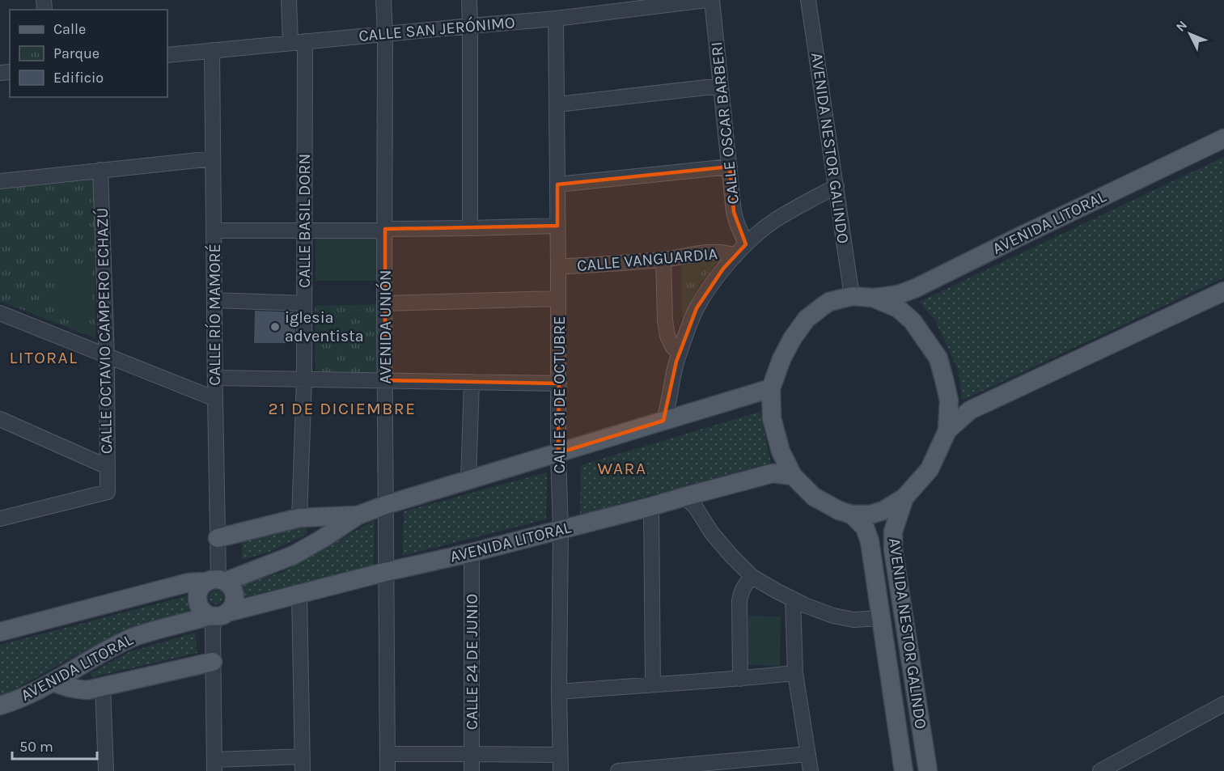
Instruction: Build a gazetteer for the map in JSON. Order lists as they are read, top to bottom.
{
  "streets": {
    "main road": ["AVENIDA NESTOR GALINDO", "AVENIDA LITORAL"],
    "street": [
      "CALLE SAN JERÓNIMO",
      "CALLE OSCAR BARBERI",
      "CALLE BASIL DORN",
      "CALLE VANGUARDIA",
      "CALLE RÍO MAMORÉ",
      "AVENIDA UNIÓN",
      "CALLE OCTAVIO CAMPERO ECHAZÚ",
      "CALLE 31 DE OCTUBRE",
      "CALLE 24 DE JUNIO"
    ]
  },
  "crossings": [
    ["CALLE SAN JERÓNIMO", "CALLE BASIL DORN"],
    ["CALLE SAN JERÓNIMO", "CALLE RÍO MAMORÉ"],
    ["CALLE SAN JERÓNIMO", "AVENIDA UNIÓN"],
    ["CALLE SAN JERÓNIMO", "CALLE 31 DE OCTUBRE"],
    ["AVENIDA LITORAL", "CALLE RÍO MAMORÉ"],
    ["AVENIDA LITORAL", "AVENIDA UNIÓN"],
    ["AVENIDA LITORAL", "CALLE 31 DE OCTUBRE"],
    ["AVENIDA LITORAL", "CALLE 24 DE JUNIO"],
    ["CALLE VANGUARDIA", "CALLE 31 DE OCTUBRE"]
  ],
  "districts": ["LITORAL", "21 DE DICIEMBRE", "WARA"],
  "places": ["iglesia adventista"],
  "legend": ["Calle", "Parque", "Edificio"],
  "scale_bar": "50 m",
  "north": "top left"
}
